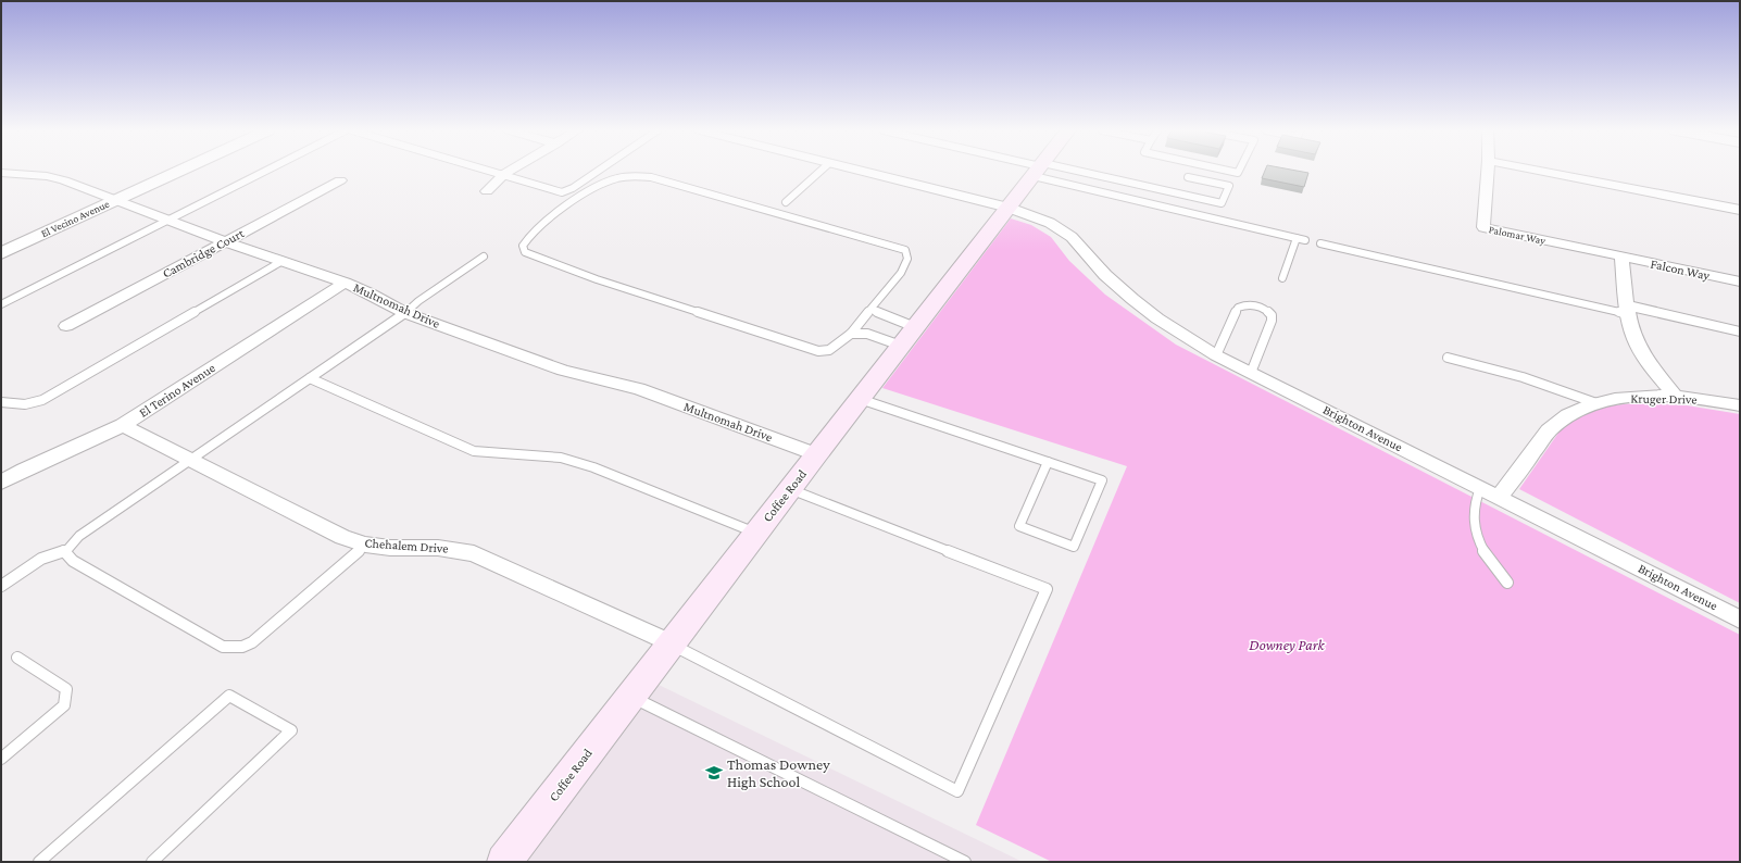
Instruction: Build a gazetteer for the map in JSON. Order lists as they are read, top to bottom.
{
  "streets": {
    "main road": ["Coffee Road"],
    "street": [
      "El Vecino Avenue",
      "Palomar Way",
      "Cambridge Court",
      "Falcon Way",
      "Multnomah Drive",
      "El Terino Avenue",
      "Kruger Drive",
      "Brighton Avenue",
      "Chehalem Drive"
    ]
  },
  "crossings": [
    ["El Vecino Avenue", "Multnomah Drive"],
    ["Palomar Way", "Falcon Way"],
    ["Cambridge Court", "Multnomah Drive"],
    ["Multnomah Drive", "El Terino Avenue"],
    ["Multnomah Drive", "Coffee Road"],
    ["El Terino Avenue", "Chehalem Drive"],
    ["Kruger Drive", "Brighton Avenue"],
    ["Brighton Avenue", "Coffee Road"],
    ["Coffee Road", "Chehalem Drive"]
  ],
  "parks": ["Downey Park"],
  "places": {
    "school or university": ["Thomas Downey High School"]
  }
}
